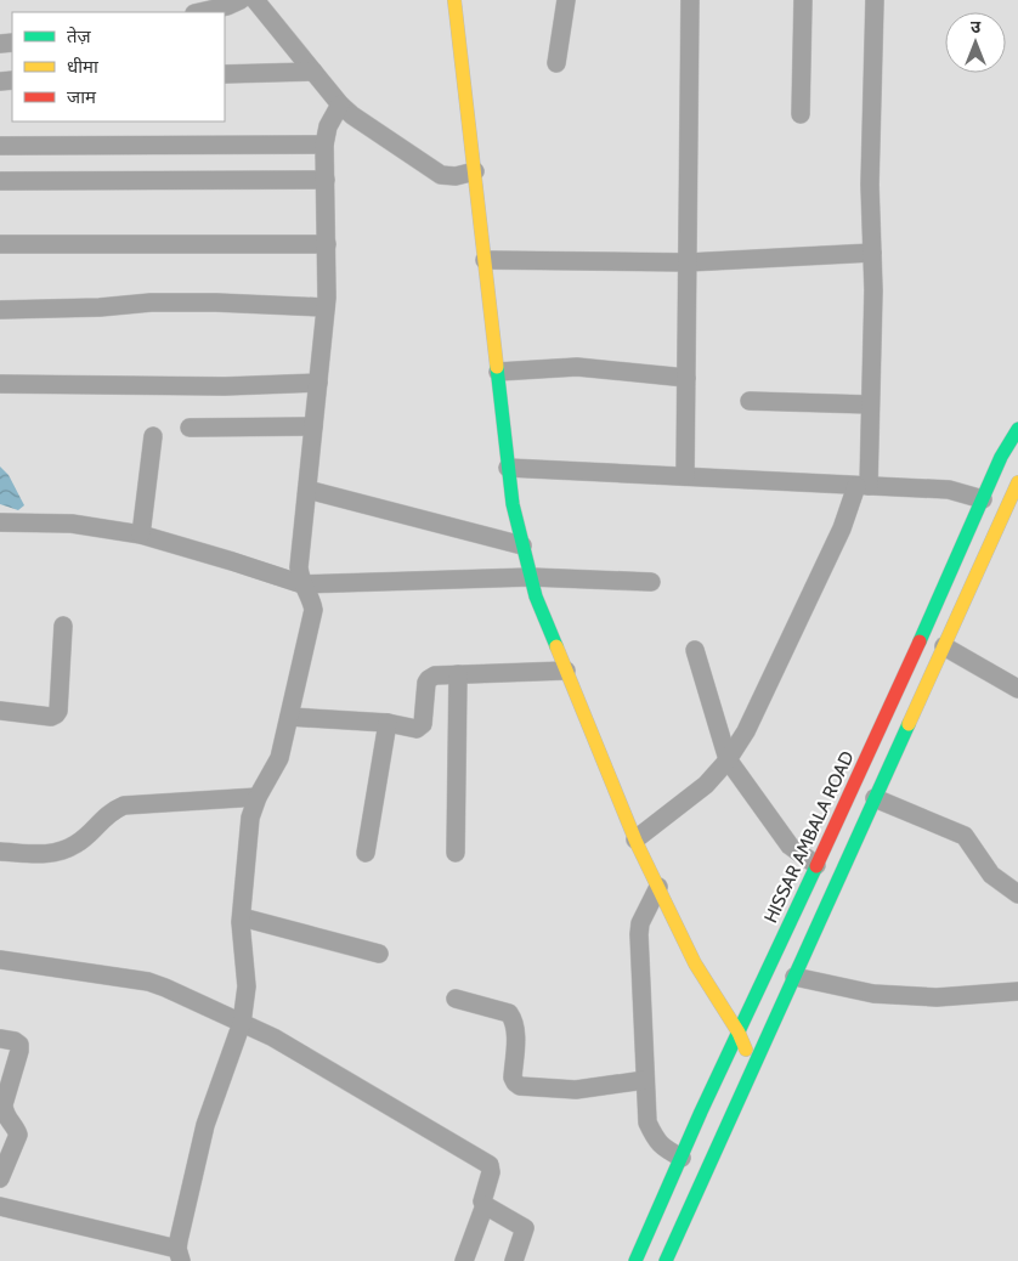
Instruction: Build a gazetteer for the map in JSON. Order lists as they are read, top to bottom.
{
  "streets": {
    "main road": ["HISSAR AMBALA ROAD"]
  },
  "legend": ["तेज़", "धीमा", "जाम"],
  "north": "top"
}
